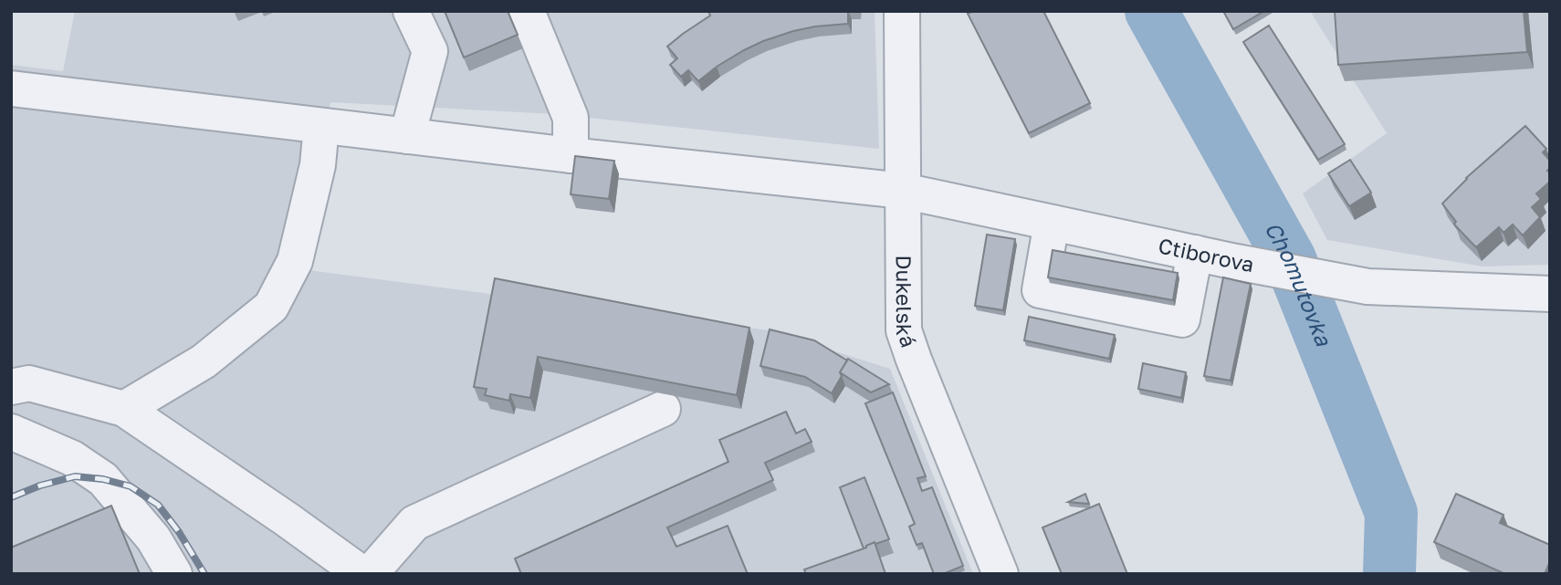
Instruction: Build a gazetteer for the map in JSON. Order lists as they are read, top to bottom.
{
  "streets": {
    "street": ["Ctiborova", "Dukelská"]
  },
  "crossings": [
    ["Ctiborova", "Dukelská"]
  ],
  "water": ["Chomutovka"]
}
